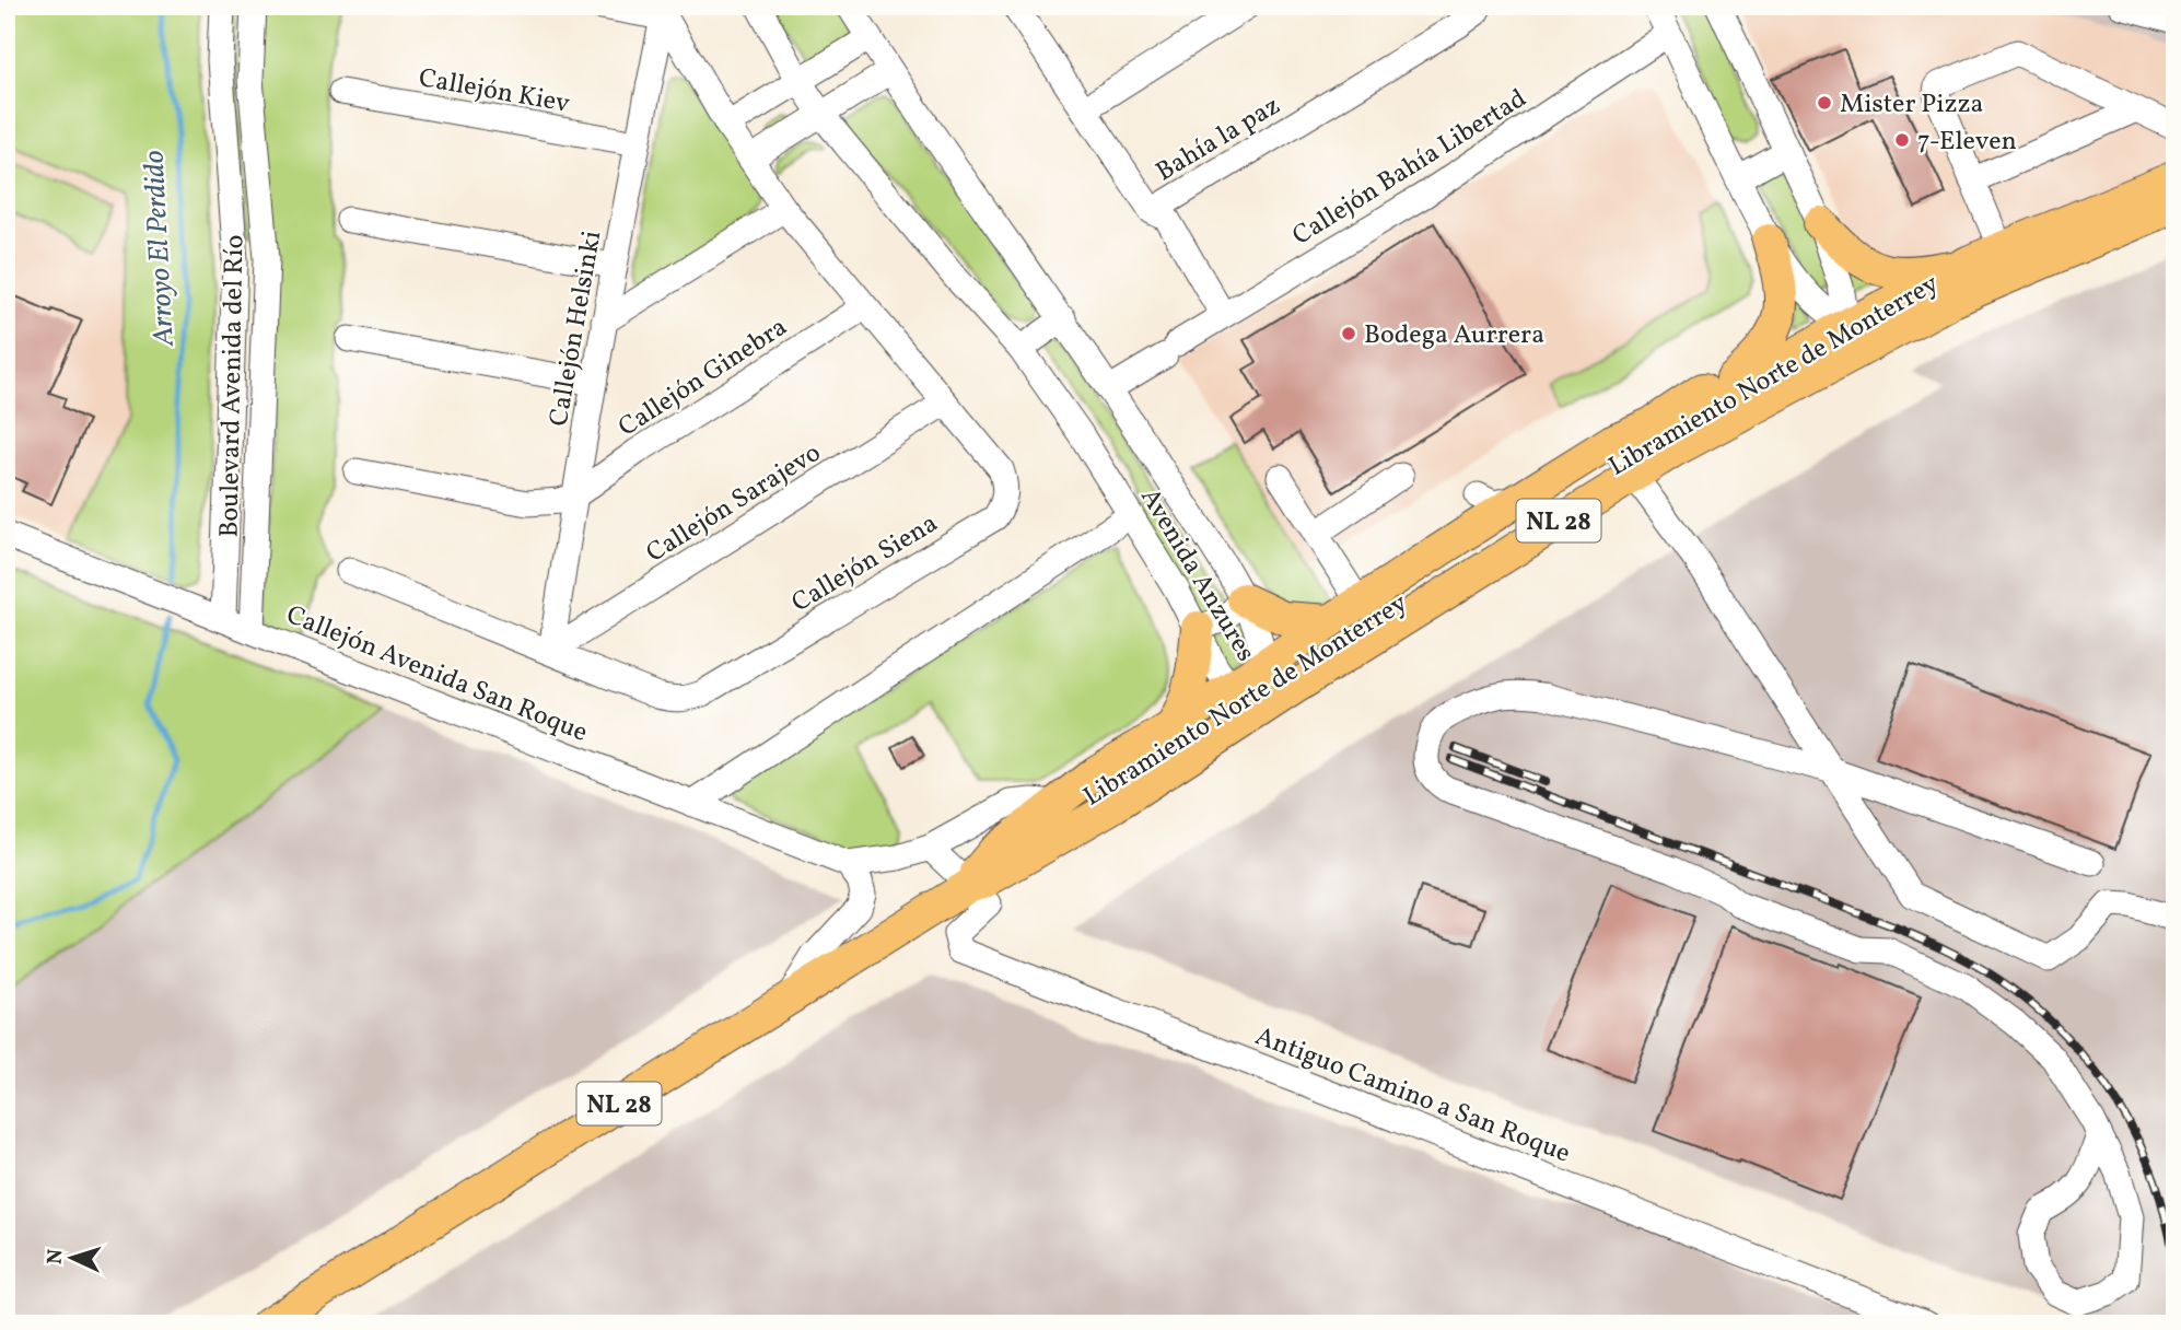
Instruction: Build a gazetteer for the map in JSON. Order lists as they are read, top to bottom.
{
  "streets": {
    "main road": ["Libramiento Norte de Monterrey", "NL 28"],
    "street": [
      "Callejón Kiev",
      "Bahía la paz",
      "Callejón Bahía Libertad",
      "Callejón Helsinki",
      "Callejón Ginebra",
      "Boulevard Avenida del Río",
      "Callejón Sarajevo",
      "Callejón Siena",
      "Avenida Anzures",
      "Callejón Avenida San Roque",
      "Antiguo Camino a San Roque"
    ]
  },
  "crossings": [
    ["Callejón Kiev", "Callejón Helsinki"],
    ["Callejón Bahía Libertad", "Avenida Anzures"],
    ["Callejón Helsinki", "Callejón Ginebra"],
    ["Callejón Helsinki", "Callejón Sarajevo"],
    ["Callejón Helsinki", "Callejón Siena"],
    ["Libramiento Norte de Monterrey", "Avenida Anzures"],
    ["Libramiento Norte de Monterrey", "Antiguo Camino a San Roque"],
    ["Callejón Ginebra", "Callejón Siena"],
    ["Boulevard Avenida del Río", "Callejón Avenida San Roque"],
    ["Callejón Sarajevo", "Callejón Siena"]
  ],
  "water": ["Arroyo El Perdido"],
  "places": ["Mister Pizza", "7-Eleven", "Bodega Aurrera"],
  "north": "left"
}
